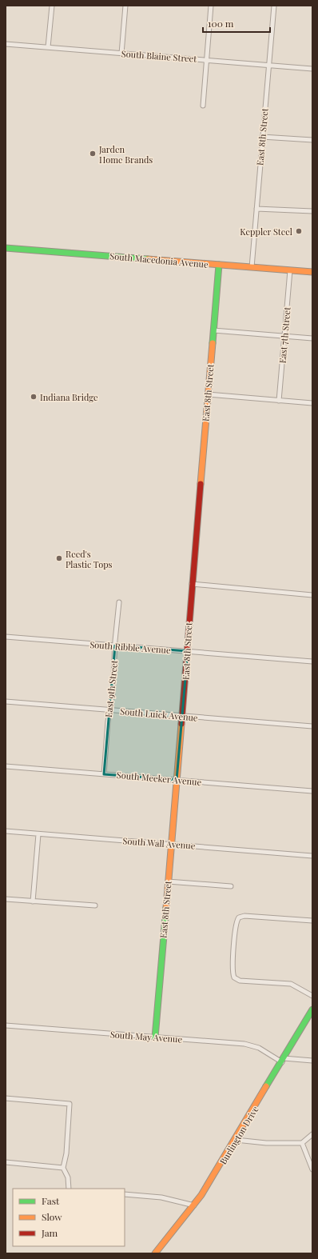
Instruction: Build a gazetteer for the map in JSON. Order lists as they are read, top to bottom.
{
  "streets": {
    "street": [
      "South Blaine Street",
      "East 8th Street",
      "South Macedonia Avenue",
      "East 7th Street",
      "South Ribble Avenue",
      "East 9th Street",
      "South Luick Avenue",
      "South Meeker Avenue",
      "South Wall Avenue",
      "South May Avenue",
      "Burlington Drive"
    ]
  },
  "crossings": [
    ["South Blaine Street", "East 8th Street"],
    ["East 8th Street", "South Macedonia Avenue"],
    ["East 8th Street", "South Ribble Avenue"],
    ["East 8th Street", "South Luick Avenue"],
    ["East 8th Street", "South Meeker Avenue"],
    ["East 8th Street", "South Wall Avenue"],
    ["East 8th Street", "South May Avenue"],
    ["South Macedonia Avenue", "East 7th Street"],
    ["South Ribble Avenue", "East 9th Street"],
    ["East 9th Street", "South Luick Avenue"],
    ["East 9th Street", "South Meeker Avenue"],
    ["South May Avenue", "Burlington Drive"]
  ],
  "places": [
    "Jarden Home Brands",
    "Keppler Steel",
    "Indiana Bridge",
    "Reed's Plastic Tops"
  ],
  "legend": ["Fast", "Slow", "Jam"],
  "scale_bar": "100 m"
}
